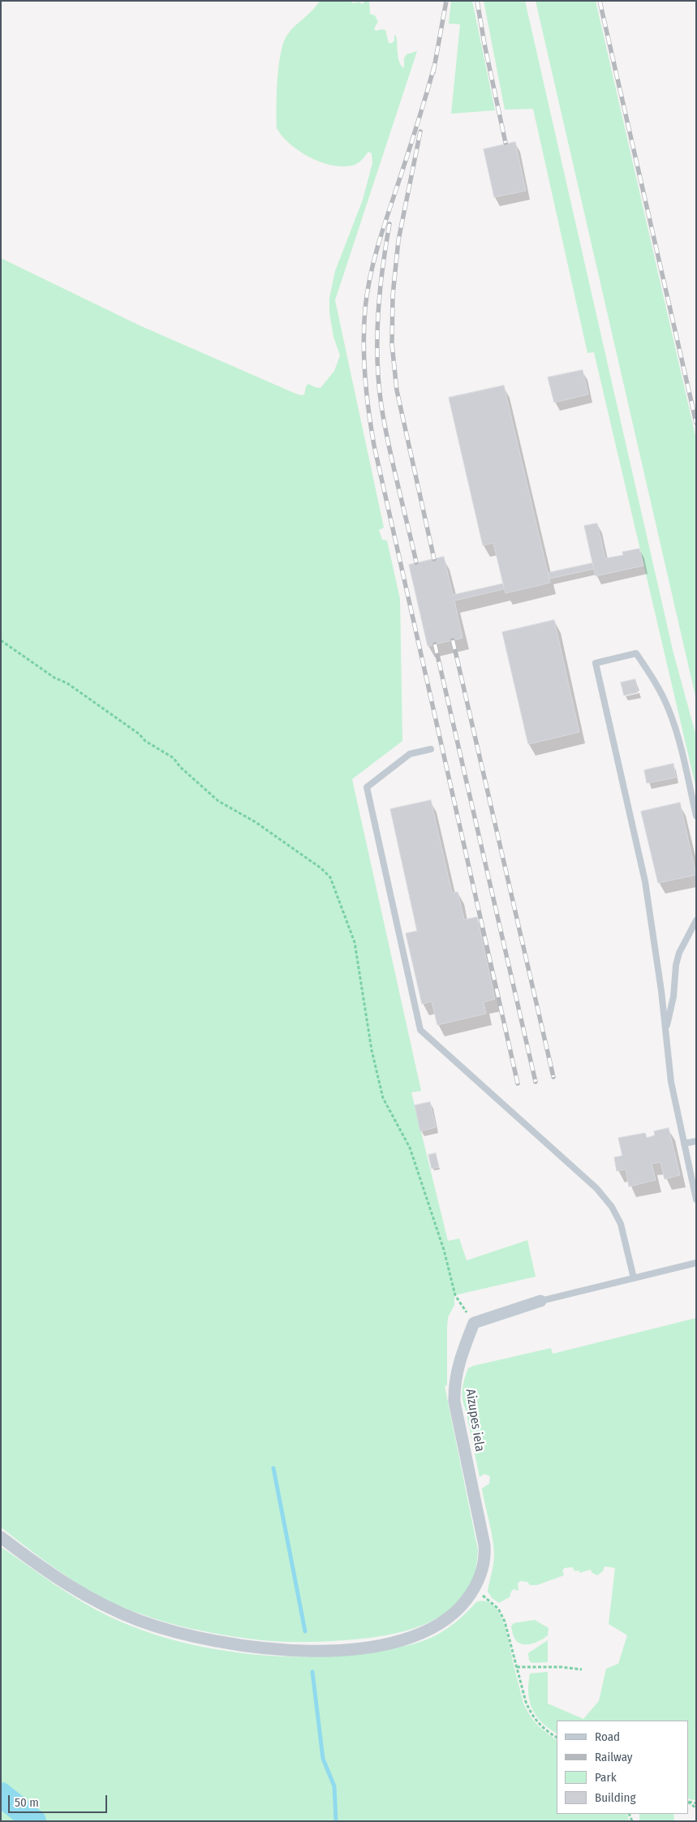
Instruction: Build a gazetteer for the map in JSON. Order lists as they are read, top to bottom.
{
  "streets": {
    "street": ["Aizupes iela"]
  },
  "legend": [
    "Road",
    "Railway",
    "Park",
    "Building"
  ],
  "scale_bar": "50 m"
}
